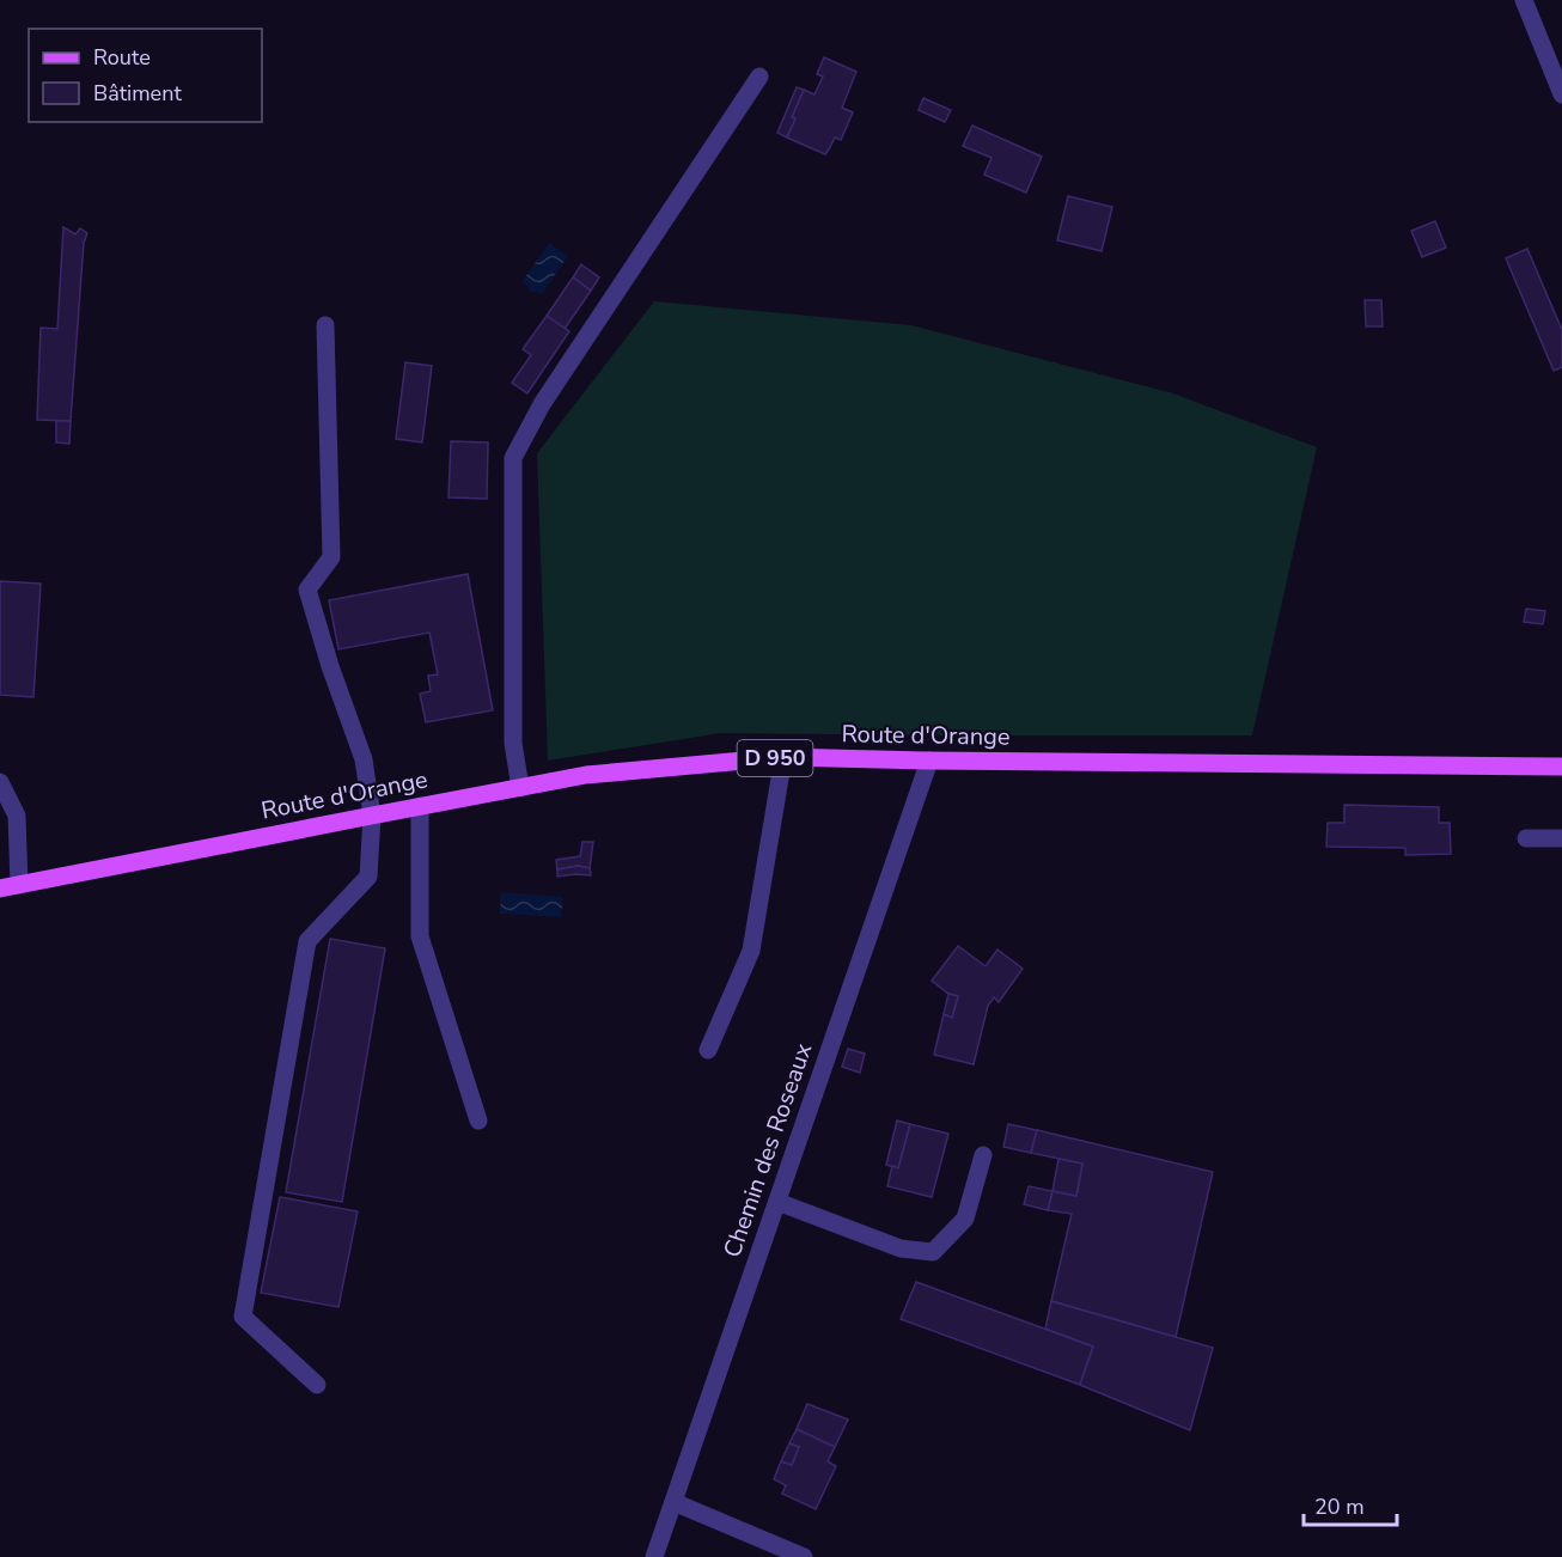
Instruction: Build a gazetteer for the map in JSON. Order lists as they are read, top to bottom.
{
  "streets": {
    "main road": ["Route d'Orange", "D 950"],
    "street": ["Chemin des Roseaux"]
  },
  "crossings": [
    ["Route d'Orange", "Chemin des Roseaux"]
  ],
  "legend": ["Route", "Bâtiment"],
  "scale_bar": "20 m"
}
